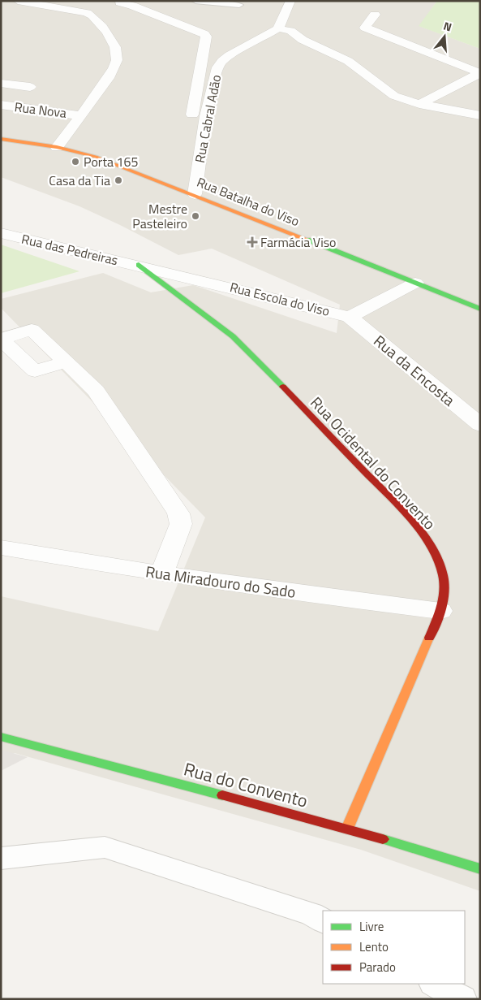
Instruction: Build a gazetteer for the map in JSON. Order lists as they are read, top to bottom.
{
  "streets": {
    "street": [
      "Rua Nova",
      "Rua Cabral Adão",
      "Rua Batalha do Viso",
      "Rua das Pedreiras",
      "Rua Escola do Viso",
      "Rua da Encosta",
      "Rua Ocidental do Convento",
      "Rua Miradouro do Sado",
      "Rua do Convento"
    ]
  },
  "crossings": [
    ["Rua Cabral Adão", "Rua Batalha do Viso"],
    ["Rua Batalha do Viso", "Rua Escola do Viso"],
    ["Rua das Pedreiras", "Rua Escola do Viso"],
    ["Rua das Pedreiras", "Rua Ocidental do Convento"],
    ["Rua Escola do Viso", "Rua da Encosta"],
    ["Rua Escola do Viso", "Rua Ocidental do Convento"],
    ["Rua Ocidental do Convento", "Rua Miradouro do Sado"],
    ["Rua Ocidental do Convento", "Rua do Convento"]
  ],
  "places": {
    "other": ["Porta 165", "Casa da Tia", "Mestre Pasteleiro"],
    "health": ["Farmácia Viso"]
  },
  "legend": ["Livre", "Lento", "Parado"],
  "north": "top"
}
